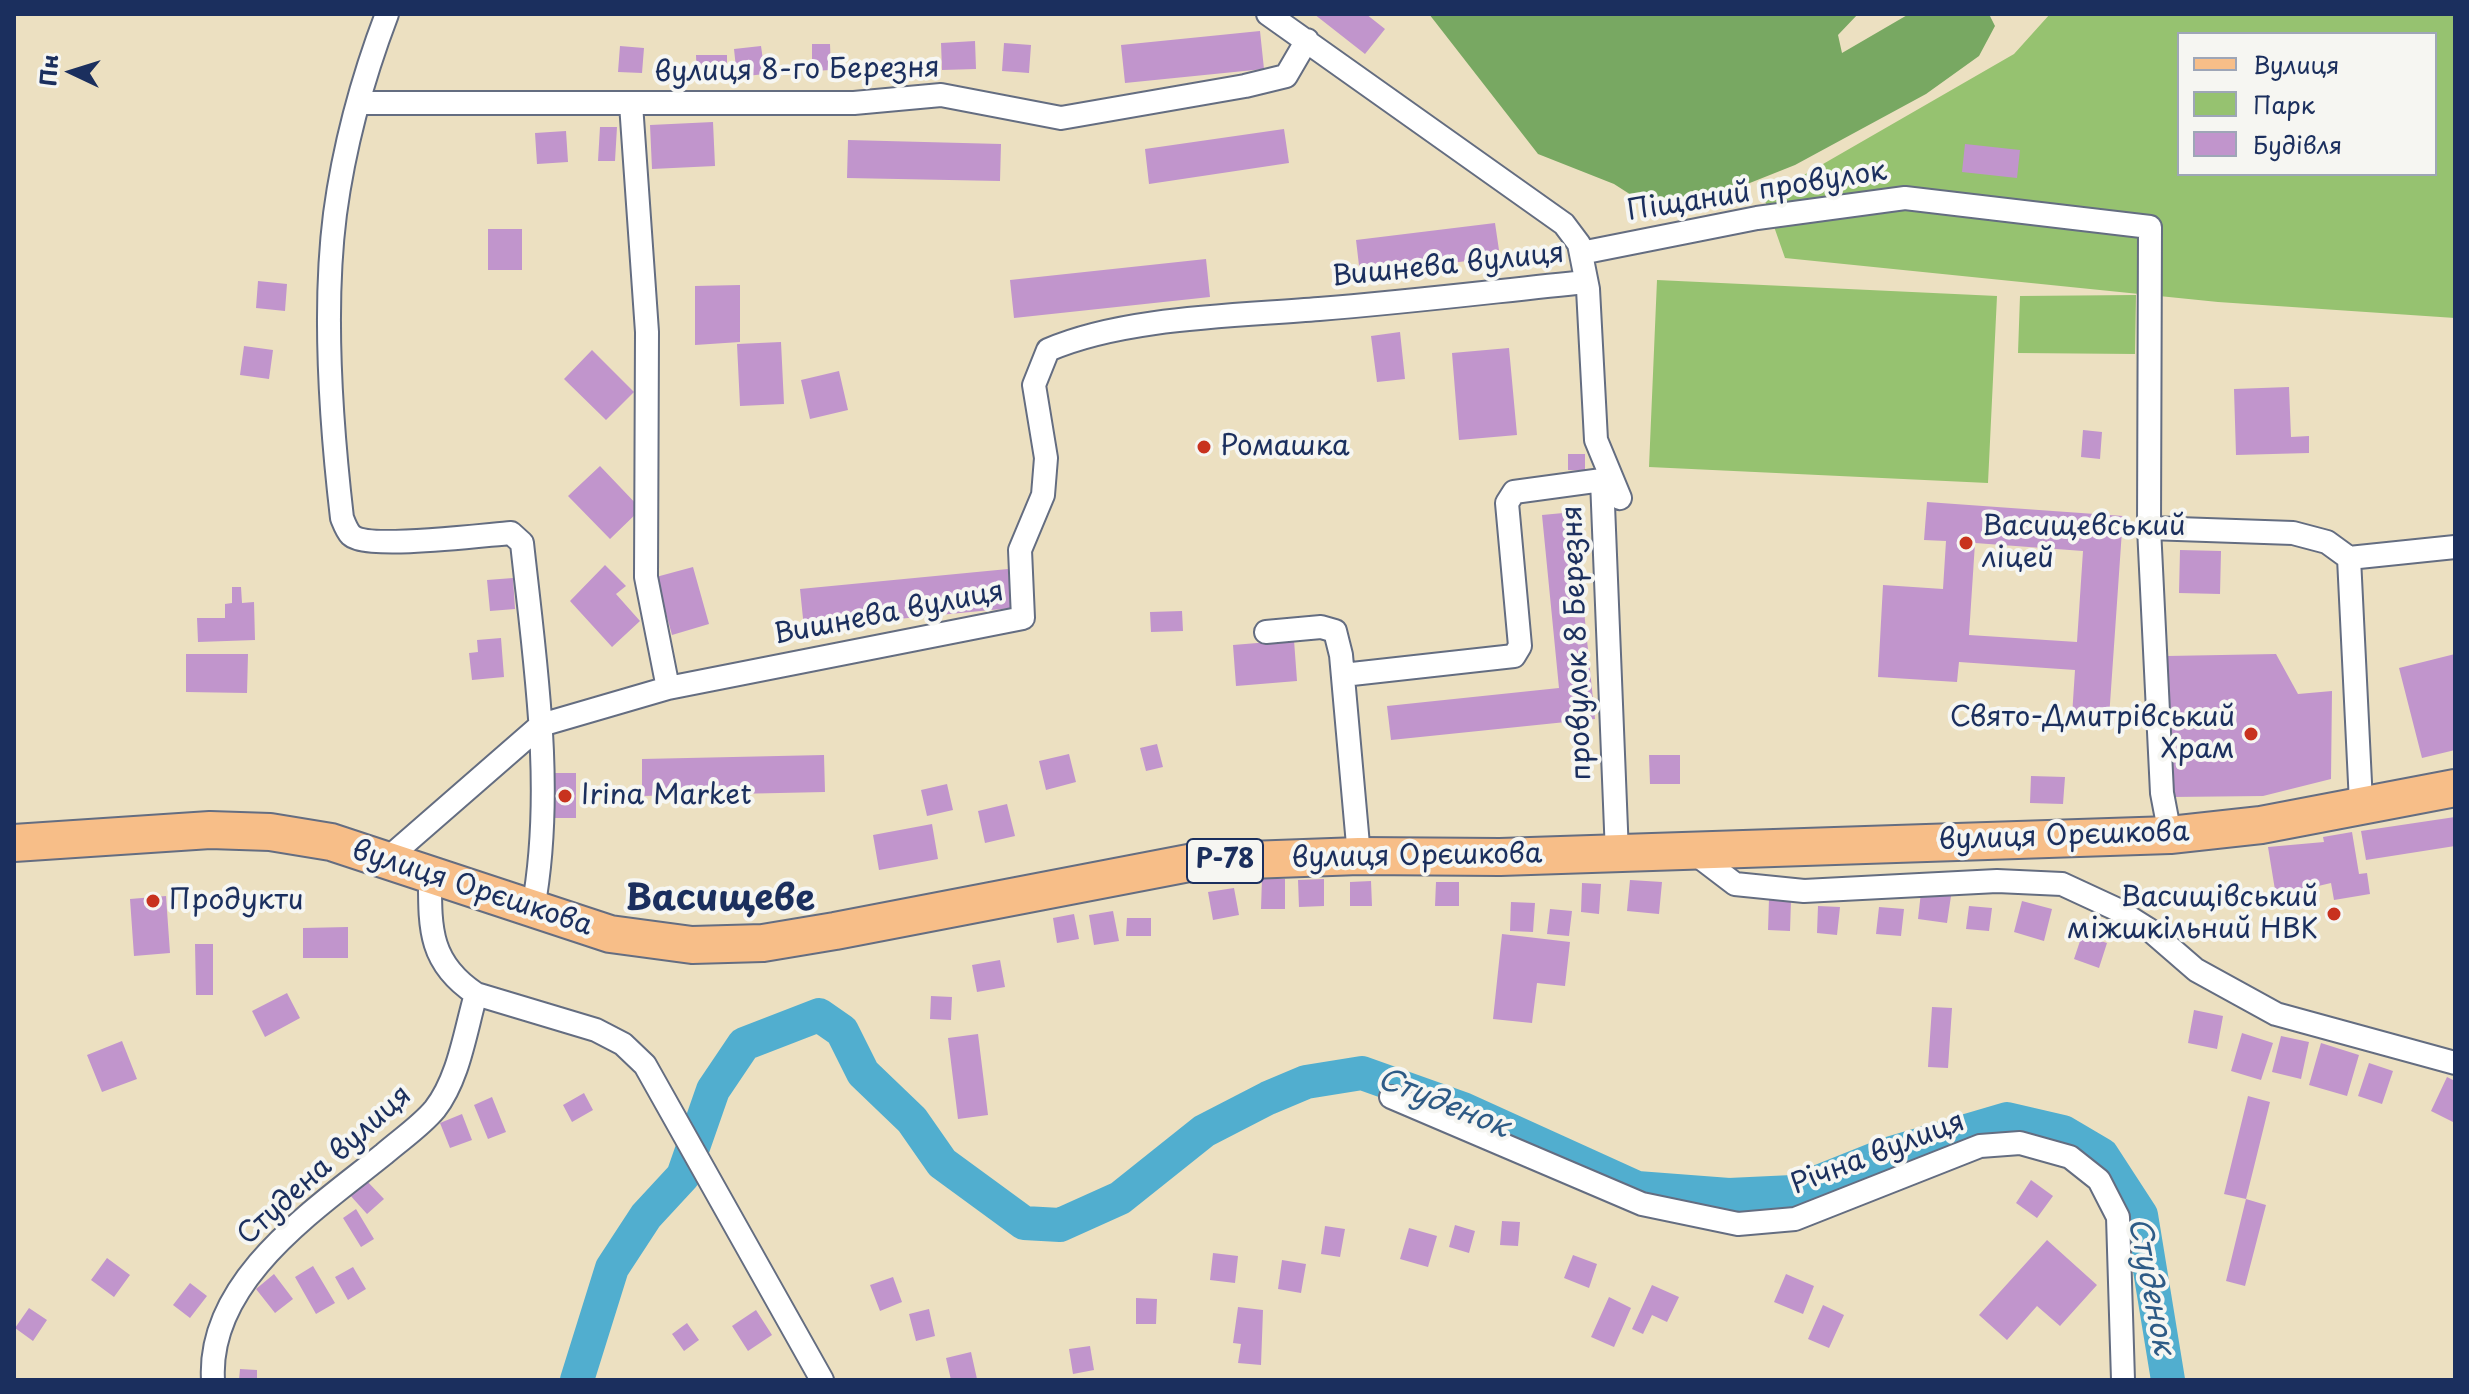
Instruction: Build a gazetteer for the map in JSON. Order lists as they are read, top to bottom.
{
  "streets": {
    "main road": ["вулиця Орєшкова", "Р-78"],
    "street": [
      "вулиця 8-го Березня",
      "Піщаний провулок",
      "Вишнева вулиця",
      "провулок 8 Березня",
      "Річна вулиця",
      "Студена вулиця"
    ]
  },
  "crossings": [
    ["вулиця 8-го Березня", "провулок 8 Березня"],
    ["Піщаний провулок", "провулок 8 Березня"],
    ["Піщаний провулок", "вулиця Орєшкова"],
    ["Вишнева вулиця", "провулок 8 Березня"],
    ["Вишнева вулиця", "вулиця Орєшкова"],
    ["провулок 8 Березня", "вулиця Орєшкова"]
  ],
  "districts": ["Васищеве"],
  "water": ["Студенок"],
  "places": [
    "Ромашка",
    "Васищевський ліцей",
    "Свято-Дмитрівський Храм",
    "Irina Market",
    "Продукти",
    "Васищівський міжшкільний НВК"
  ],
  "legend": ["Вулиця", "Парк", "Будівля"],
  "north": "left"
}
